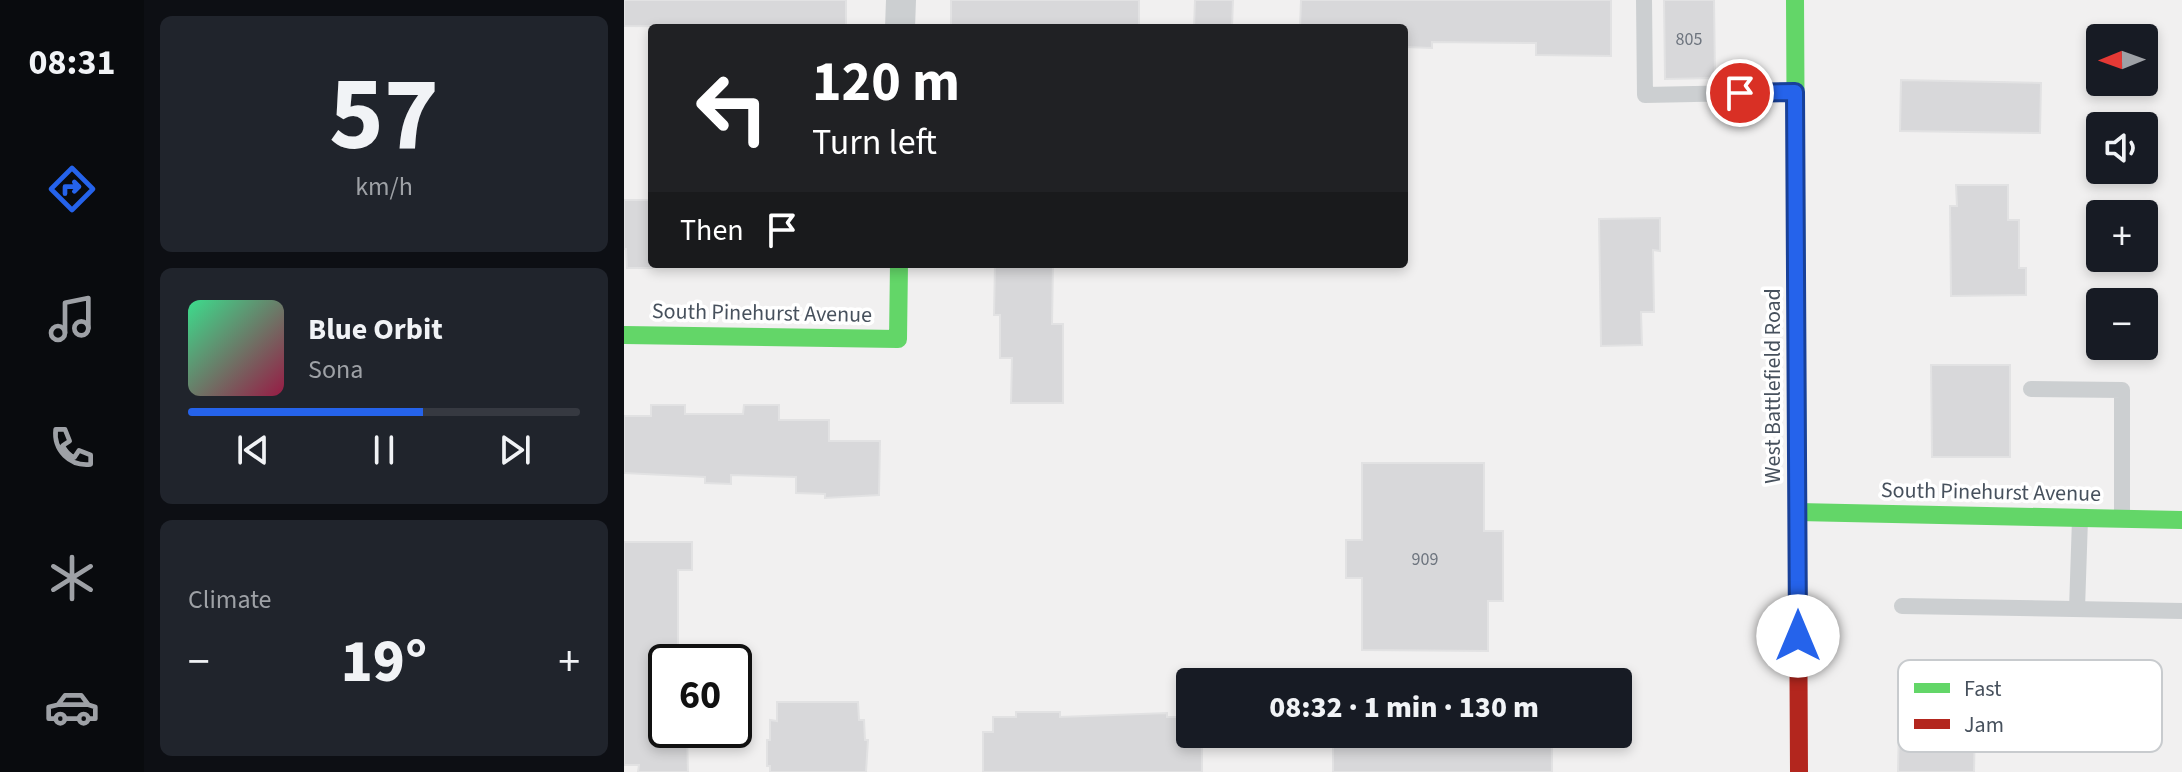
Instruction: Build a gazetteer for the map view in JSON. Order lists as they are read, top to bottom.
{
  "streets": {
    "main road": ["South Pinehurst Avenue", "West Battlefield Road"]
  },
  "crossings": [
    ["South Pinehurst Avenue", "West Battlefield Road"]
  ],
  "house_numbers": ["805", "909"],
  "legend": ["Fast", "Jam"],
  "north": "left",
  "page": {
    "tabs": "08:31",
    "tile": [
      ["57", "km/h"],
      "Climate"
    ],
    "map_buttons": ["+", "−"],
    "turn": ["120 m", "Turn left"],
    "then": "Then",
    "song": ["Blue Orbit", "Sona"],
    "heat": ["−", "19°", "+"],
    "limit": "60",
    "trip": "08:32 · 1 min · 130 m"
  }
}
